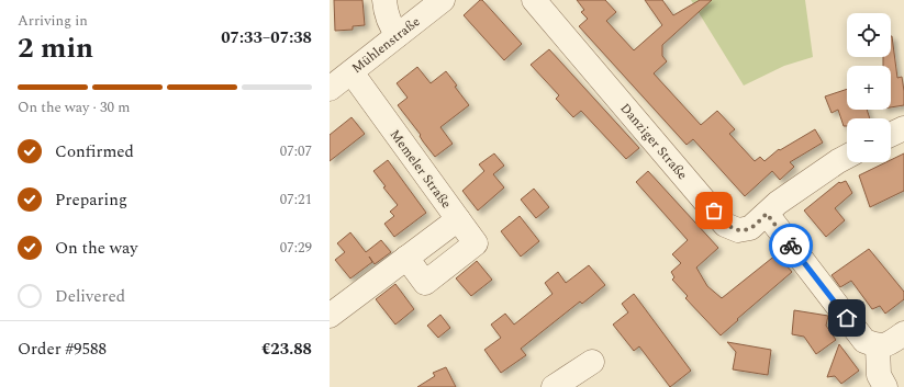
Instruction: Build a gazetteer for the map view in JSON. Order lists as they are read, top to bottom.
{
  "streets": {
    "street": ["Mühlenstraße", "Danziger Straße", "Memeler Straße"]
  },
  "crossings": [
    ["Mühlenstraße", "Memeler Straße"]
  ],
  "page": {
    "heading": ["2 min", "Arriving in", "07:33–07:38"],
    "panel": ["Order #9588", "€23.88"],
    "map_buttons": ["+", "−"],
    "bar": "On the way · 30 m",
    "list": [
      ["Confirmed", "07:07"],
      ["Preparing", "07:21"],
      ["On the way", "07:29"],
      "Delivered"
    ]
  }
}
